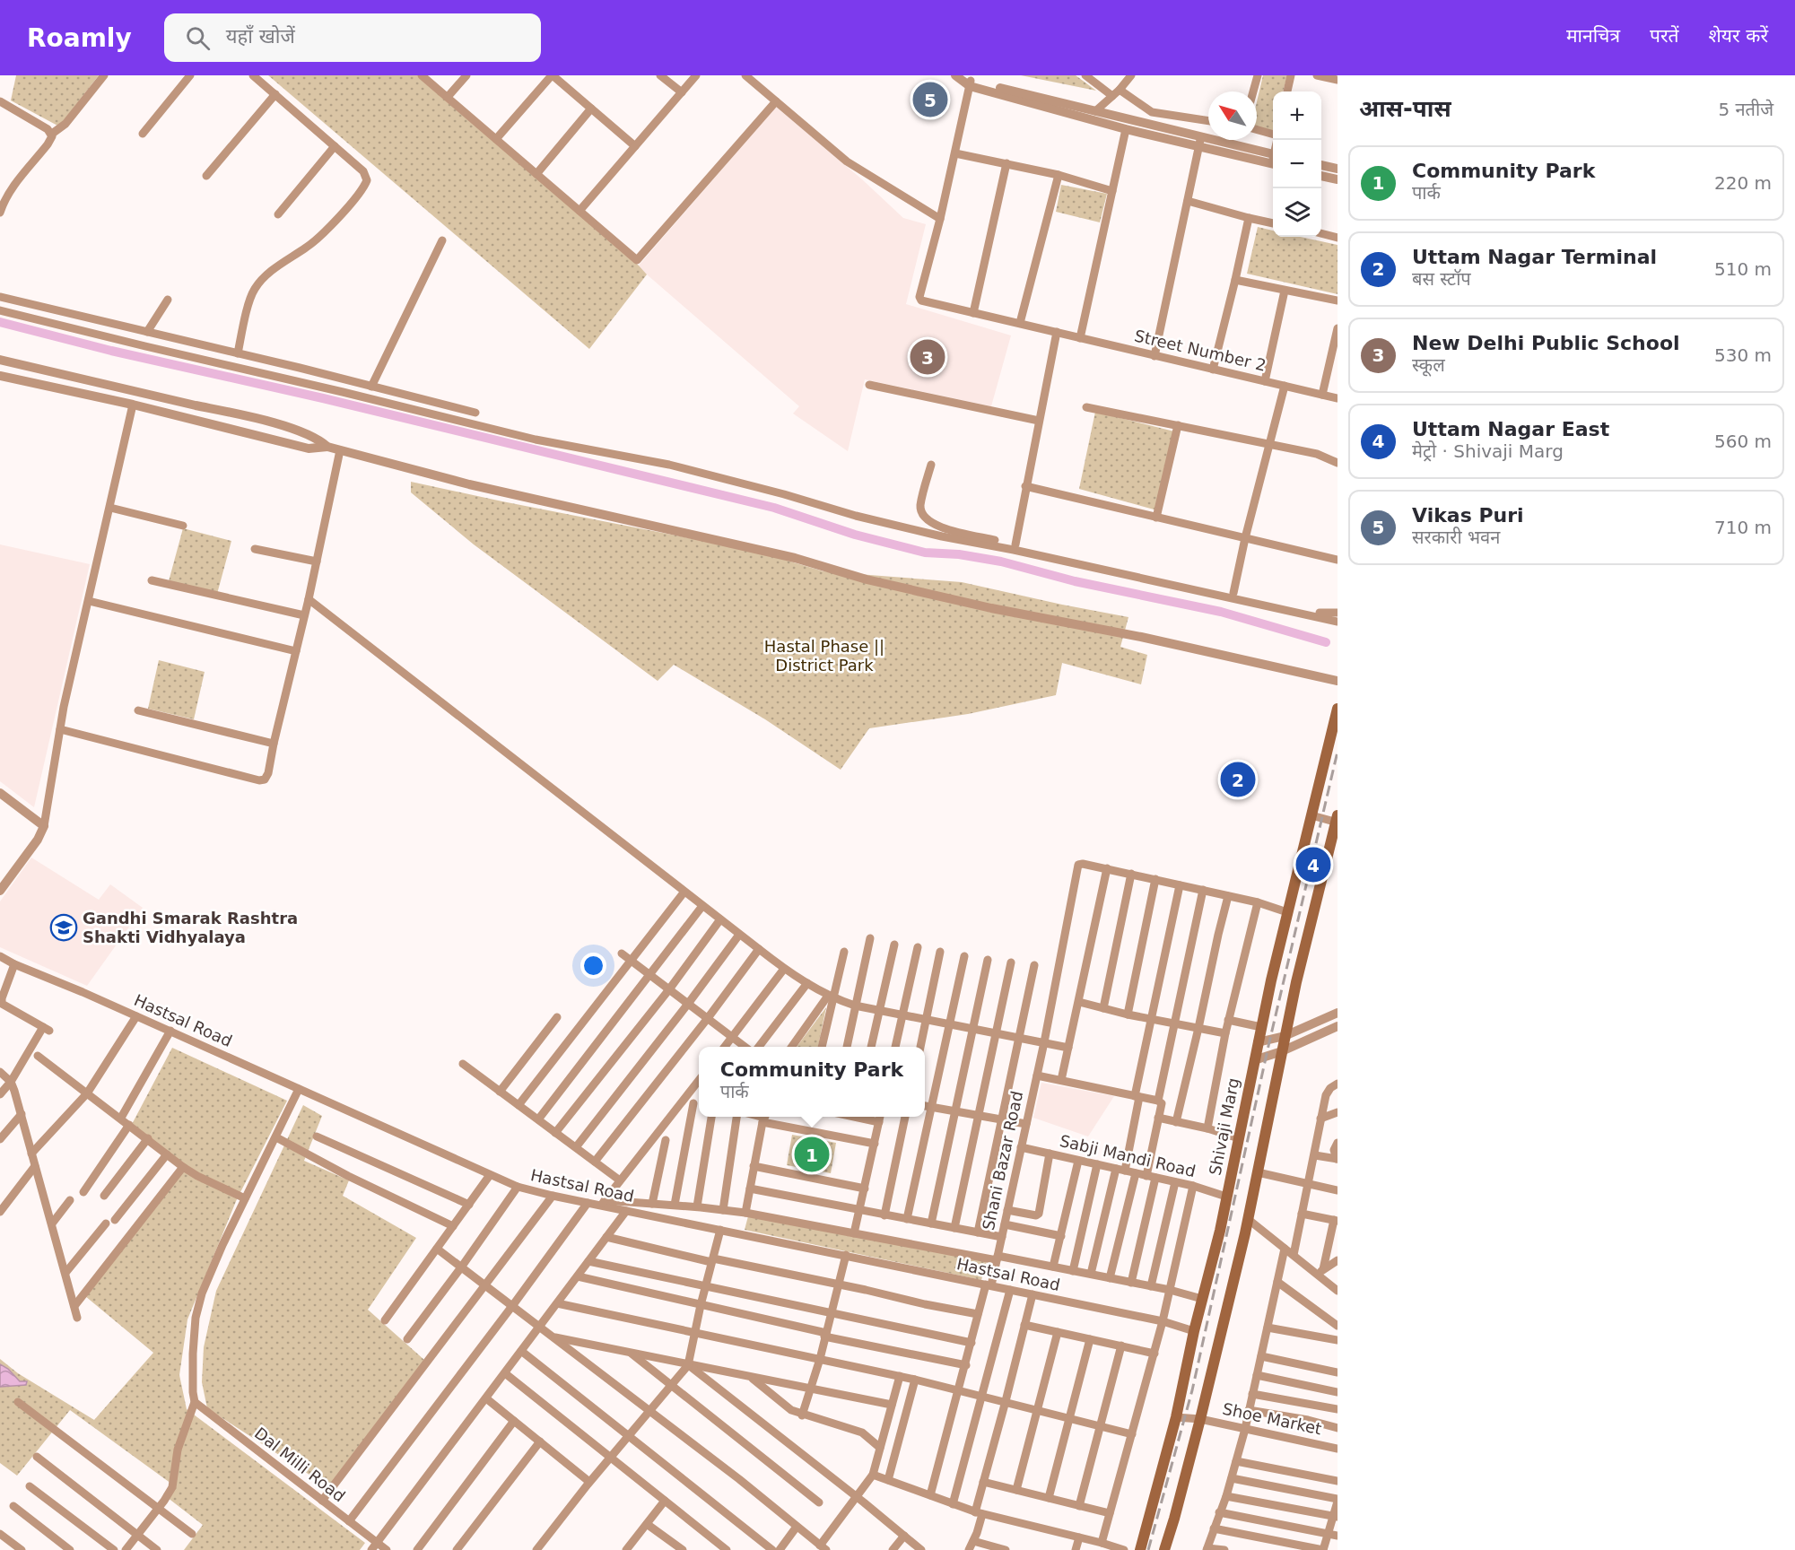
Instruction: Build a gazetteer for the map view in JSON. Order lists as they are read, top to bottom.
{
  "streets": {
    "main road": ["Shivaji Marg"],
    "street": [
      "Street Number 2",
      "Hastsal Road",
      "Sabji Mandi Road",
      "Shani Bazar Road",
      "Shoe Market",
      "Dal Milli Road"
    ]
  },
  "crossings": [
    ["Hastsal Road", "Shivaji Marg"],
    ["Hastsal Road", "Shani Bazar Road"],
    ["Shivaji Marg", "Sabji Mandi Road"],
    ["Shivaji Marg", "Shoe Market"],
    ["Sabji Mandi Road", "Shani Bazar Road"]
  ],
  "parks": ["Hastal Phase || District Park"],
  "places": {
    "school or university": ["Gandhi Smarak Rashtra Shakti Vidhyalaya"]
  },
  "north": "top left",
  "page": {
    "header": "Roamly",
    "search": "यहाँ खोजें",
    "nav": ["मानचित्र", "परतें", "शेयर करें"],
    "heading": ["आस-पास", "5 नतीजे"],
    "pins": [
      "5",
      "3",
      "2",
      "4",
      "1"
    ],
    "map_buttons": ["+", "−"],
    "list": [
      {
        "mark": "1",
        "name": "Community Park",
        "note": "पार्क",
        "value": "220 m"
      },
      {
        "mark": "2",
        "name": "Uttam Nagar Terminal",
        "note": "बस स्टॉप",
        "value": "510 m"
      },
      {
        "mark": "3",
        "name": "New Delhi Public School",
        "note": "स्कूल",
        "value": "530 m"
      },
      {
        "mark": "4",
        "name": "Uttam Nagar East",
        "note": "मेट्रो · Shivaji Marg",
        "value": "560 m"
      },
      {
        "mark": "5",
        "name": "Vikas Puri",
        "note": "सरकारी भवन",
        "value": "710 m"
      }
    ],
    "popup": ["Community Park", "पार्क"]
  }
}
